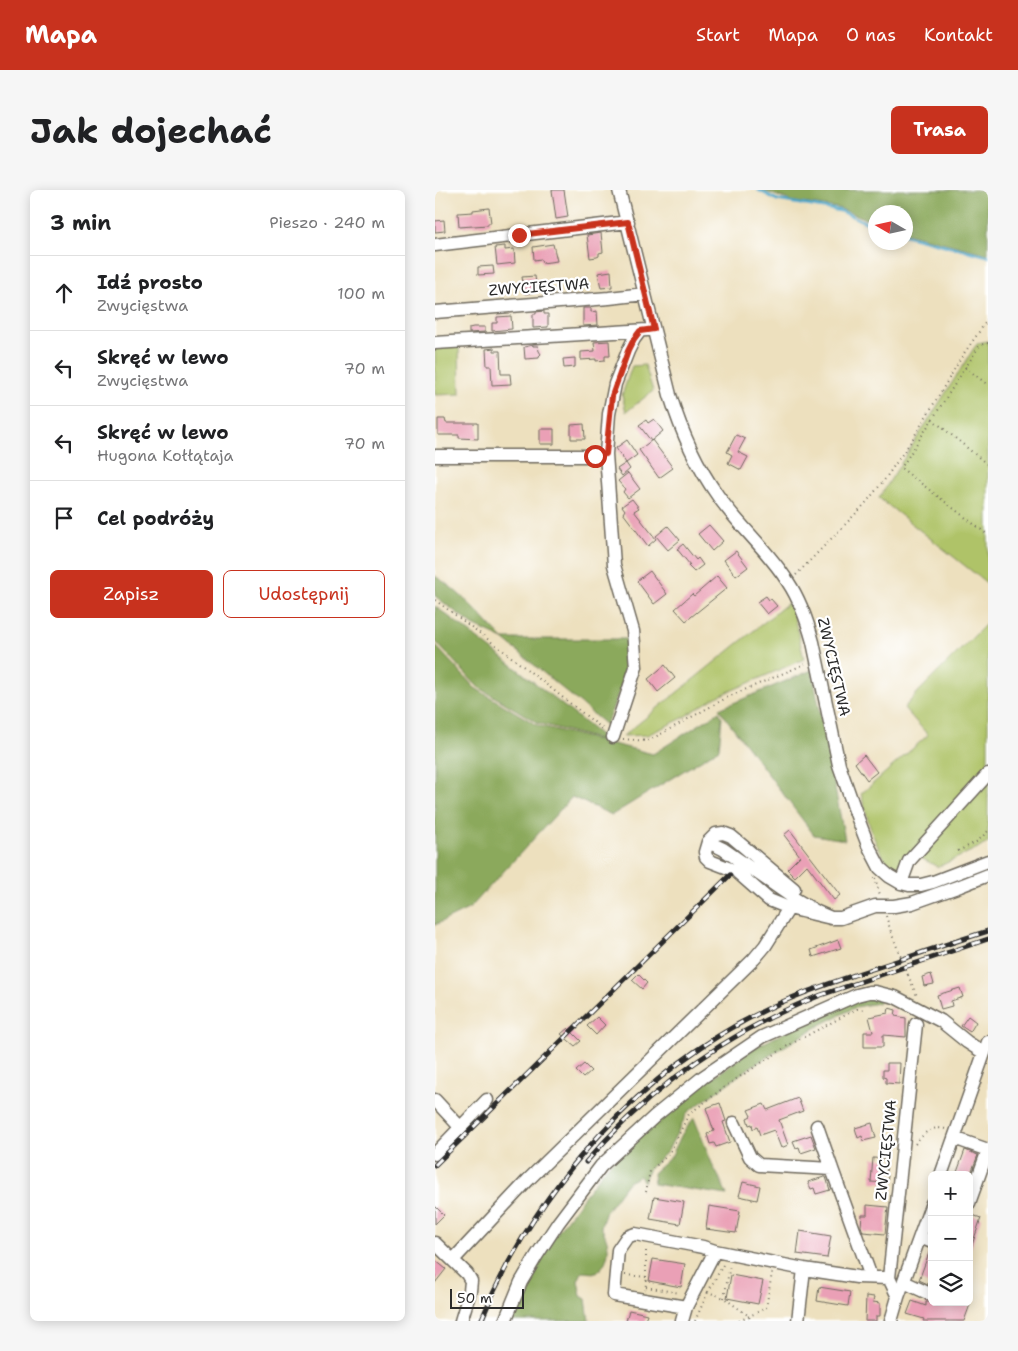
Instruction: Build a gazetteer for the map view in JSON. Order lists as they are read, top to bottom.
{
  "streets": {
    "street": ["ZWYCIĘSTWA"]
  },
  "scale_bar": "50 m",
  "north": "left",
  "page": {
    "header": "Mapa",
    "nav": [
      "Start",
      "Mapa",
      "O nas",
      "Kontakt"
    ],
    "buttons": [
      "Trasa",
      ["Zapisz", "Udostępnij"]
    ],
    "title": "Jak dojechać",
    "heading": ["3 min", "Pieszo · 240 m"],
    "list": [
      ["Idź prosto", "Zwycięstwa", "100 m"],
      ["Skręć w lewo", "Zwycięstwa", "70 m"],
      ["Skręć w lewo", "Hugona Kołłątaja", "70 m"],
      "Cel podróży"
    ],
    "map_buttons": ["+", "−"],
    "scale": "50 m"
  }
}
